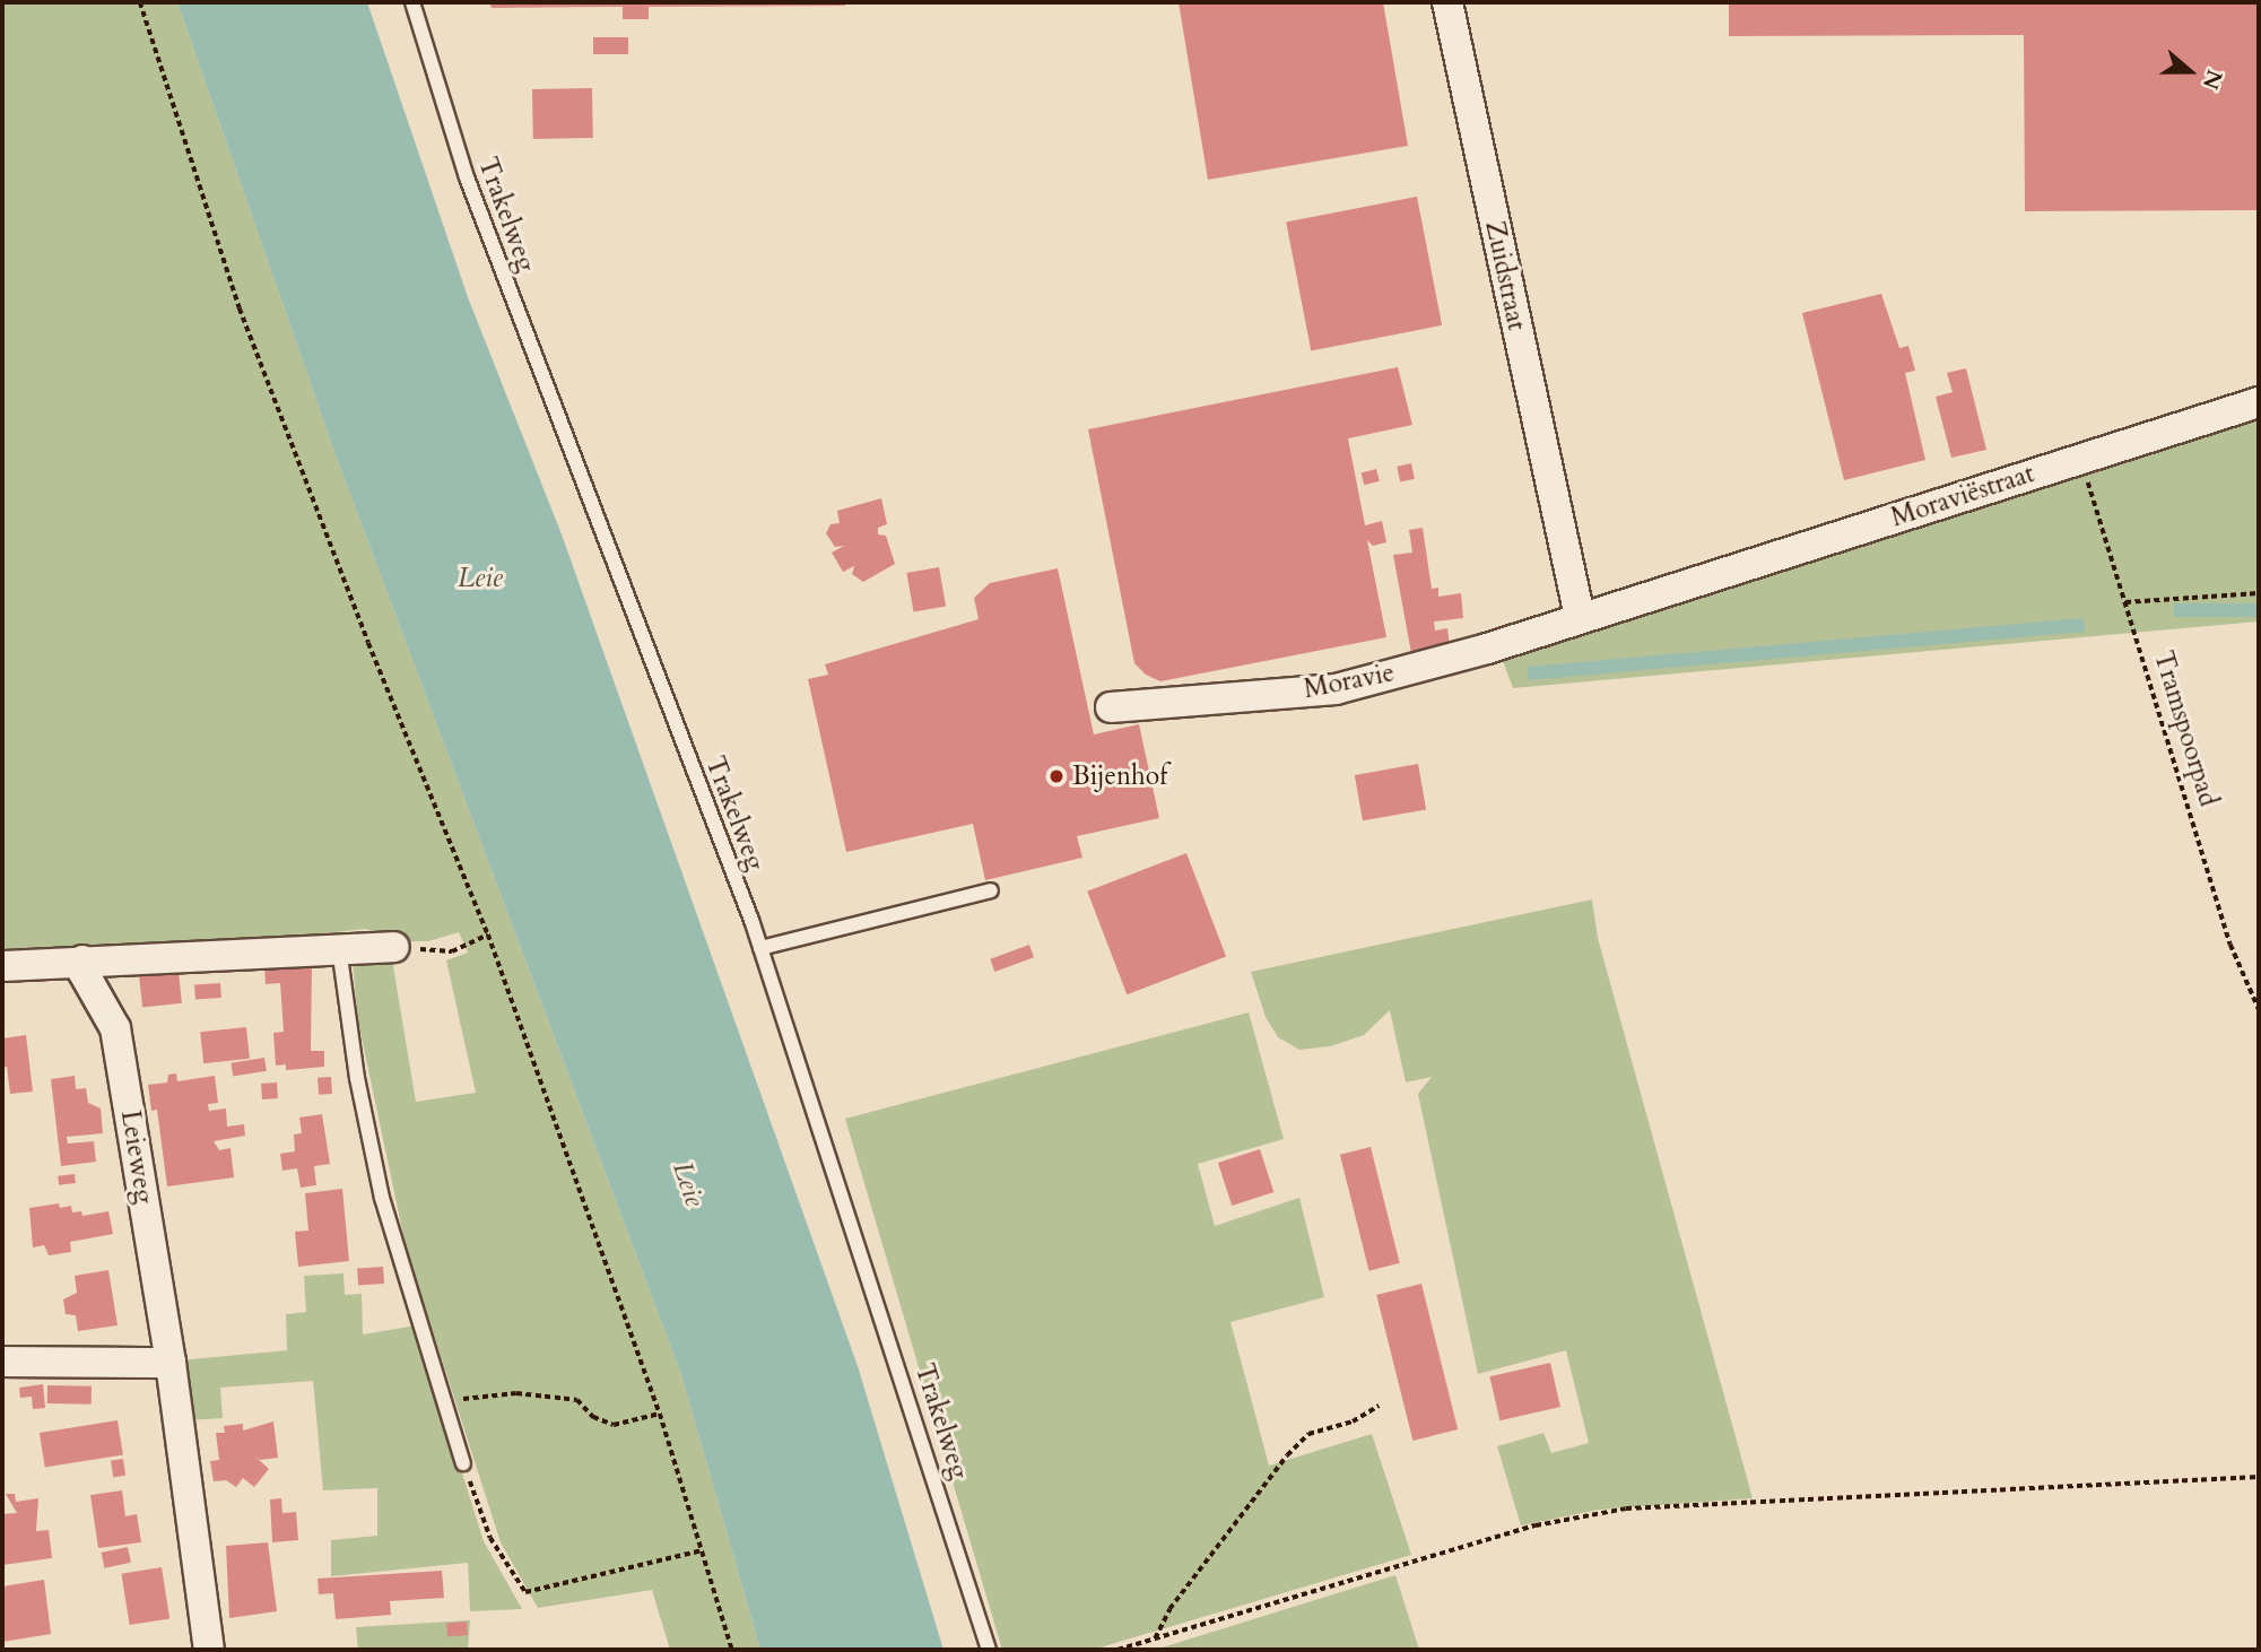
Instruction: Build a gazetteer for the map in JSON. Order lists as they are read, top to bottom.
{
  "streets": {
    "street": [
      "Zuidstraat",
      "Moraviëstraat",
      "Moravie",
      "Leieweg"
    ],
    "lane": ["Trakelweg"],
    "path": ["Tramspoorpad"]
  },
  "crossings": [
    ["Zuidstraat", "Moravie"],
    ["Moraviëstraat", "Moravie"],
    ["Moraviëstraat", "Tramspoorpad"]
  ],
  "water": ["Leie"],
  "places": ["Bijenhof"],
  "north": "right"
}
